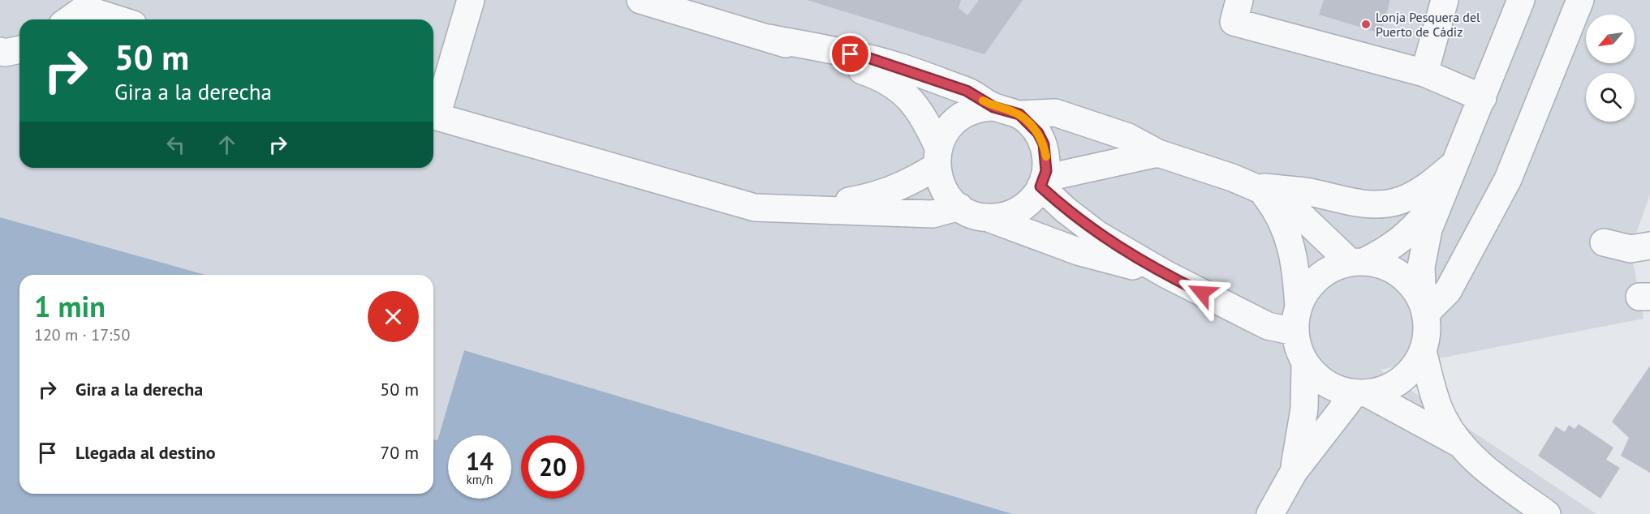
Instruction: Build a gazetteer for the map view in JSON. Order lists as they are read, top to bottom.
{
  "places": ["Lonja Pesquera del Puerto de Cádiz"],
  "north": "bottom left",
  "page": {
    "turn": ["50 m", "Gira a la derecha"],
    "heading": ["1 min", "120 m · 17:50"],
    "list": [
      {
        "name": "Gira a la derecha",
        "value": "50 m"
      },
      {
        "name": "Llegada al destino",
        "value": "70 m"
      }
    ],
    "speed": "14 km/h",
    "limit": "20"
  }
}
